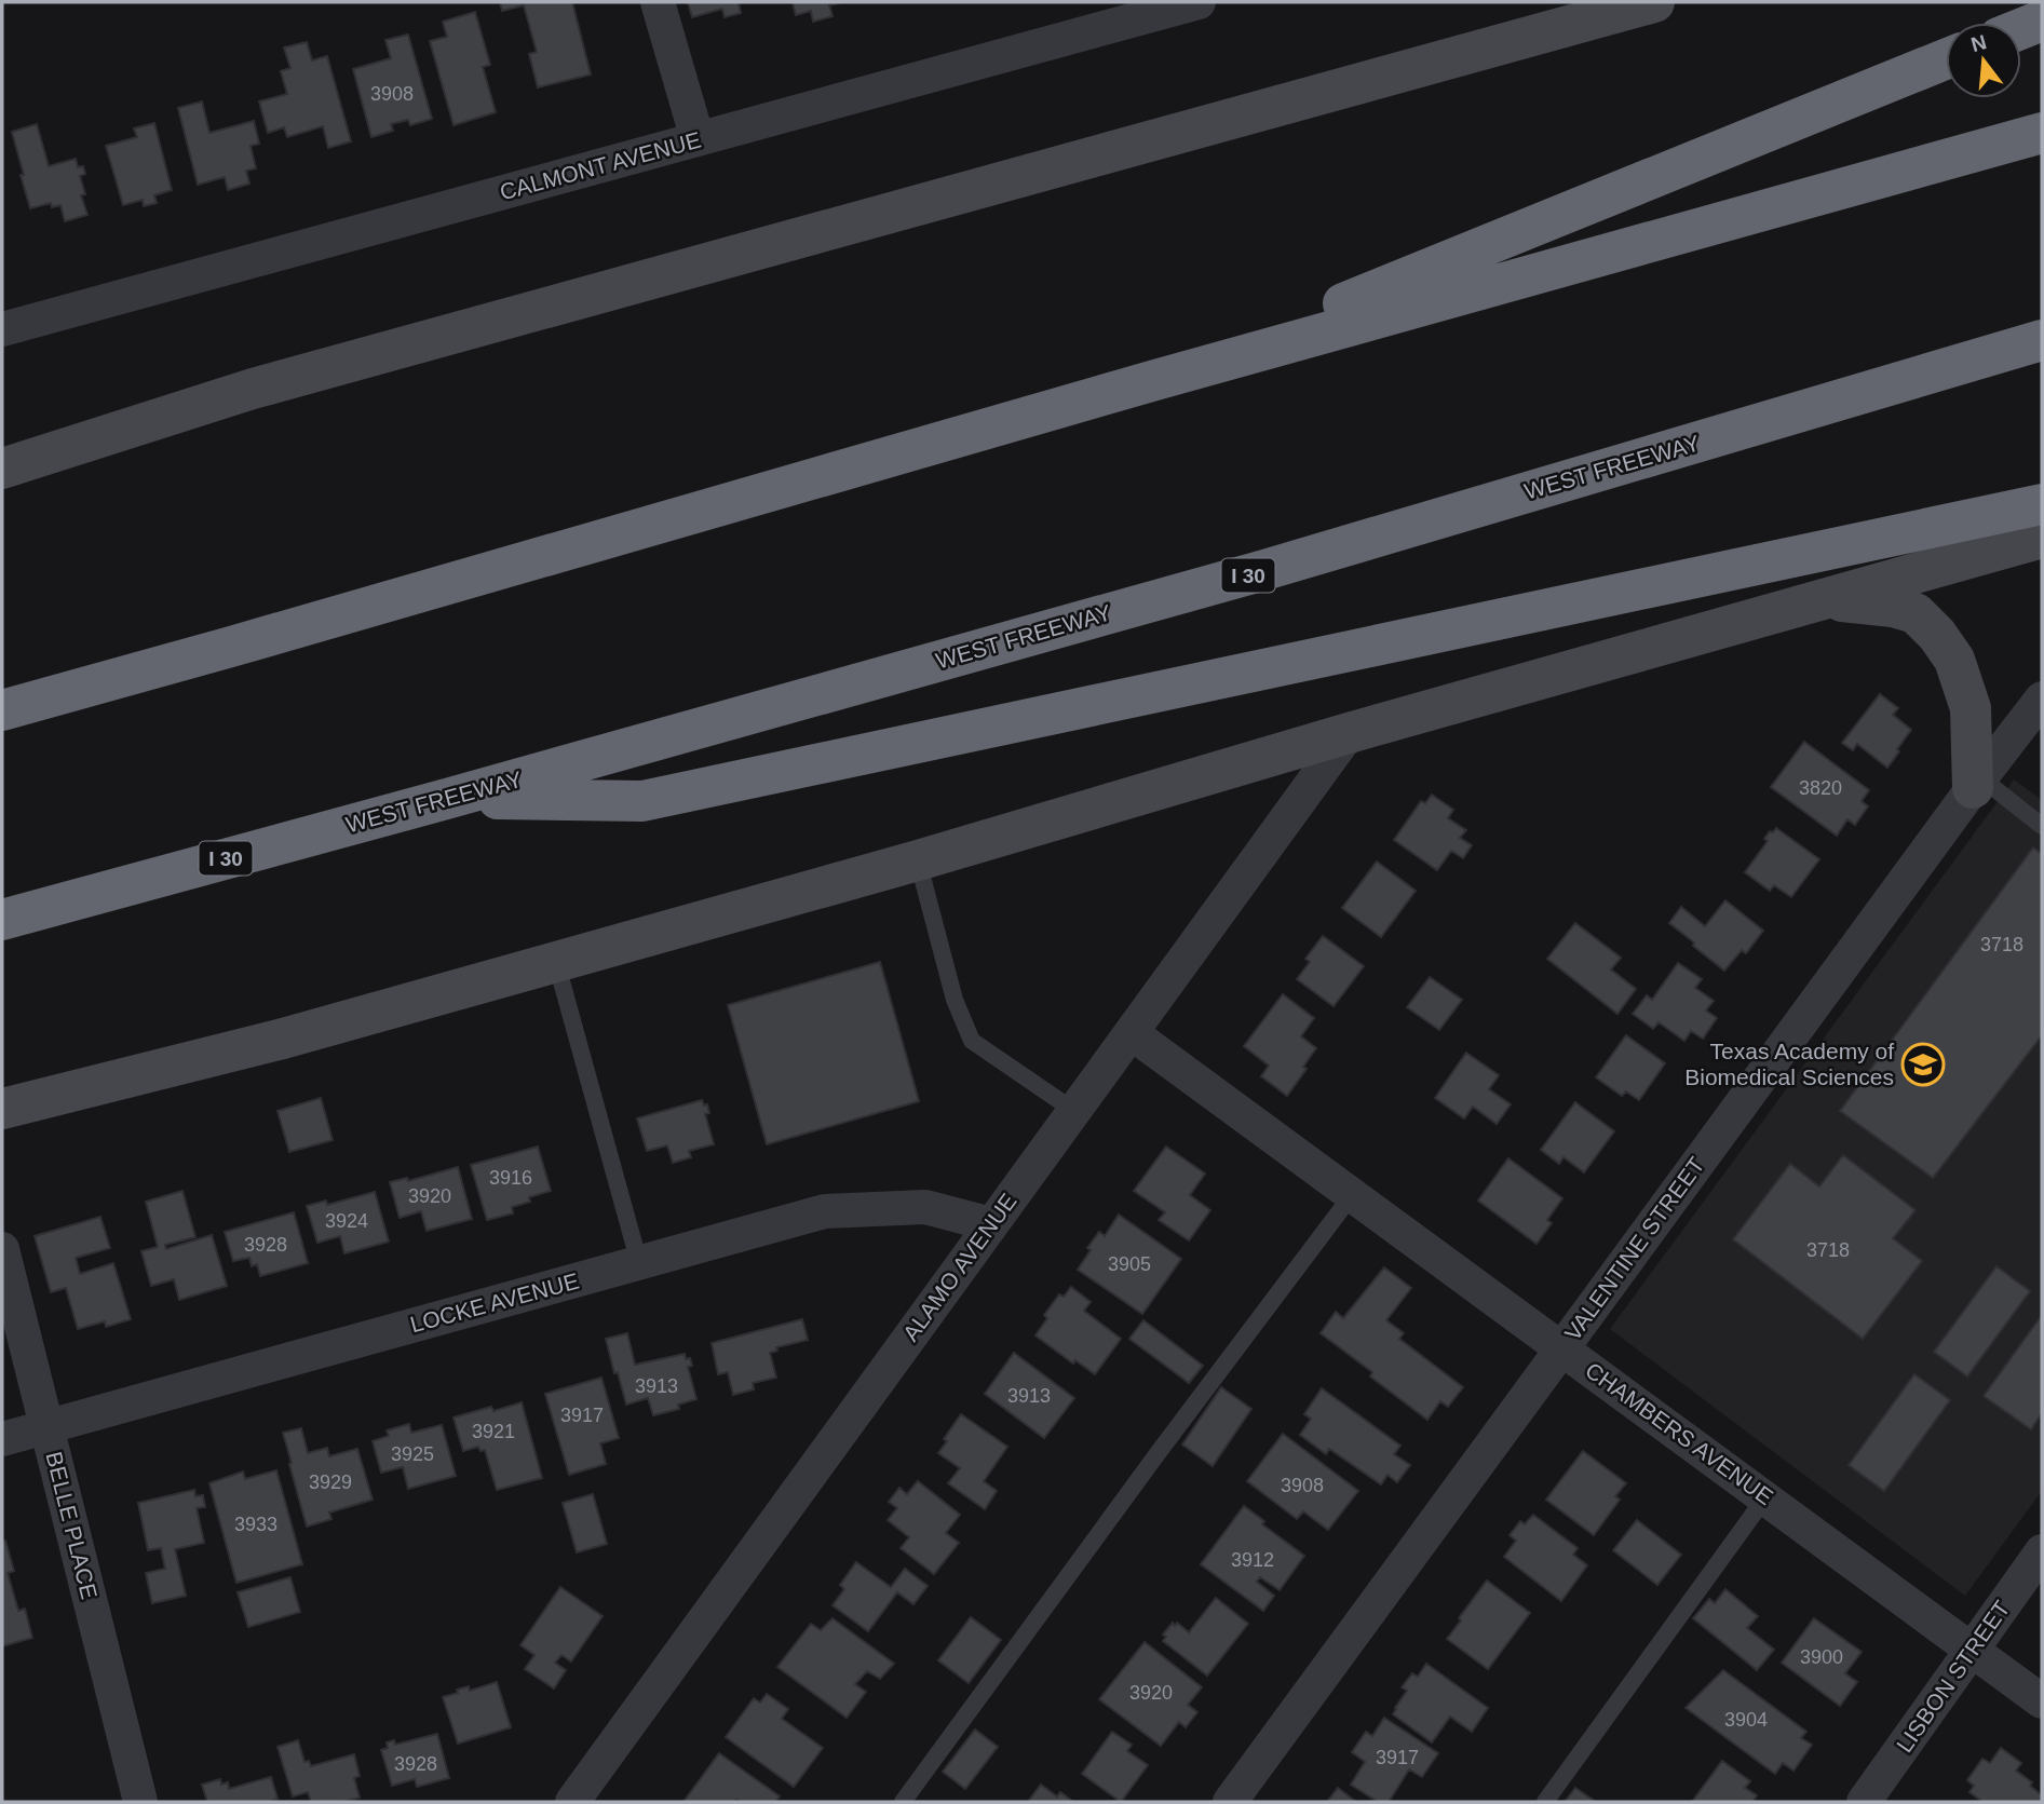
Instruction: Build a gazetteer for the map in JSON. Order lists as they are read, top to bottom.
{
  "streets": {
    "highway": ["WEST FREEWAY", "I 30"],
    "street": [
      "CALMONT AVENUE",
      "VALENTINE STREET",
      "ALAMO AVENUE",
      "LOCKE AVENUE",
      "CHAMBERS AVENUE",
      "BELLE PLACE",
      "LISBON STREET"
    ]
  },
  "crossings": [
    ["VALENTINE STREET", "CHAMBERS AVENUE"],
    ["ALAMO AVENUE", "LOCKE AVENUE"],
    ["ALAMO AVENUE", "CHAMBERS AVENUE"],
    ["LOCKE AVENUE", "BELLE PLACE"],
    ["CHAMBERS AVENUE", "LISBON STREET"]
  ],
  "places": {
    "school or university": ["Texas Academy of Biomedical Sciences"]
  },
  "house_numbers": [
    "3908",
    "3820",
    "3718",
    "3916",
    "3920",
    "3924",
    "3928",
    "3718",
    "3905",
    "3913",
    "3913",
    "3917",
    "3921",
    "3925",
    "3929",
    "3908",
    "3933",
    "3912",
    "3900",
    "3920",
    "3904",
    "3917",
    "3928"
  ],
  "north": "top"
}
